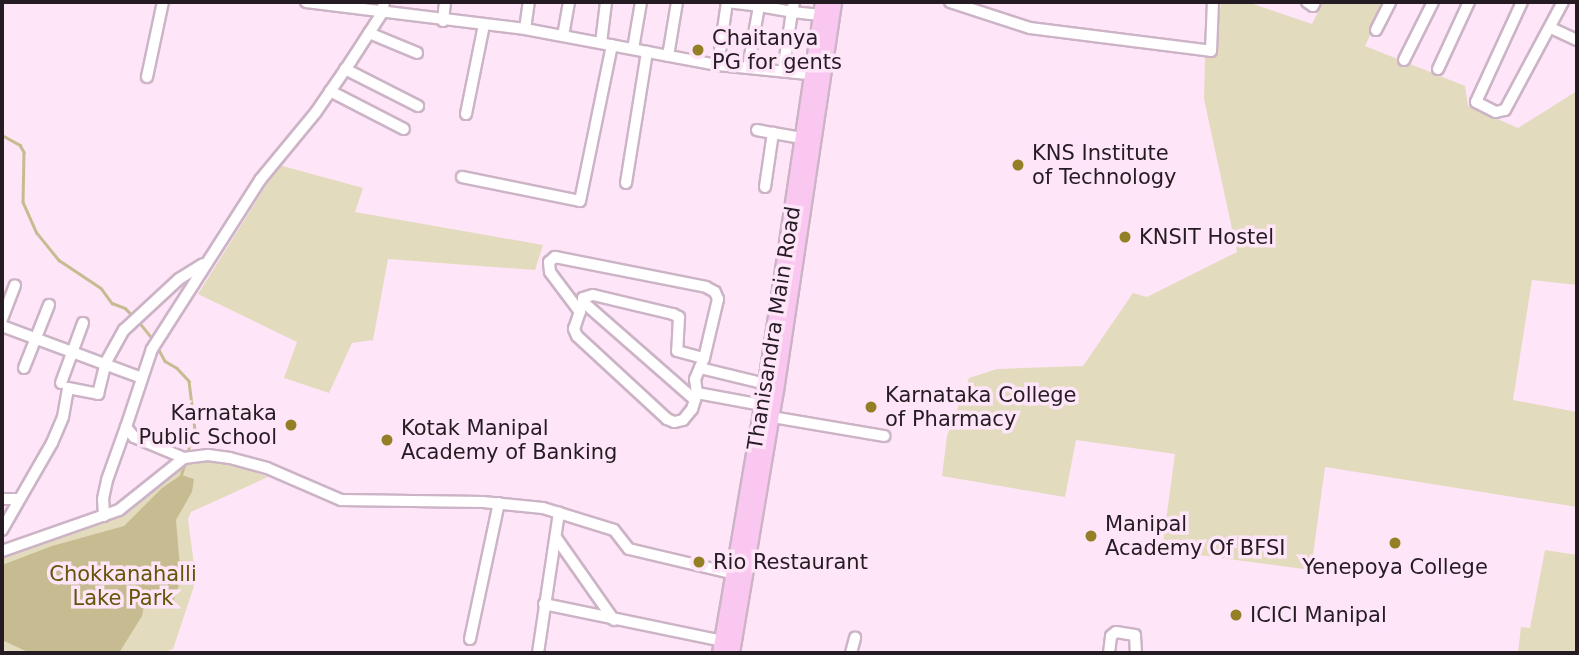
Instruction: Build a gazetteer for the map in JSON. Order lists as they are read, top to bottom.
{
  "streets": {
    "main road": ["Thanisandra Main Road"]
  },
  "parks": ["Chokkanahalli Lake Park"],
  "places": [
    "Chaitanya PG for gents",
    "KNS Institute of Technology",
    "KNSIT Hostel",
    "Karnataka College of Pharmacy",
    "Karnataka Public School",
    "Kotak Manipal Academy of Banking",
    "Manipal Academy Of BFSI",
    "Yenepoya College",
    "Rio Restaurant",
    "ICICI Manipal"
  ]
}
